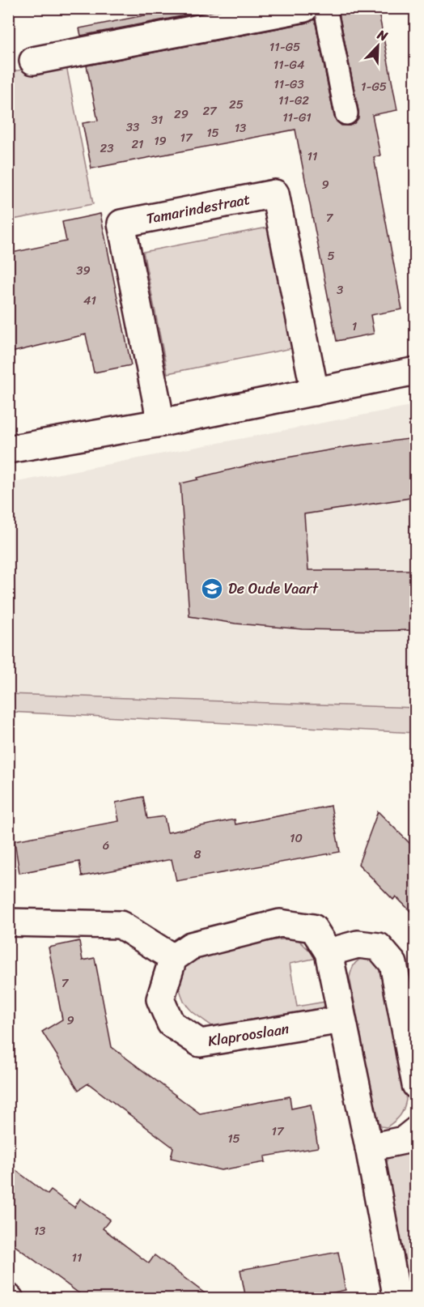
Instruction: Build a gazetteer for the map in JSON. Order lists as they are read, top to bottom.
{
  "streets": {
    "street": ["Tamarindestraat", "Klaprooslaan"]
  },
  "places": {
    "school or university": ["De Oude Vaart"]
  },
  "house_numbers": [
    "11-G5",
    "11-G4",
    "11-G3",
    "1-G5",
    "11-G2",
    "25",
    "27",
    "29",
    "11-G1",
    "31",
    "33",
    "13",
    "15",
    "17",
    "19",
    "21",
    "23",
    "11",
    "9",
    "7",
    "5",
    "39",
    "3",
    "41",
    "1",
    "10",
    "6",
    "8",
    "7",
    "9",
    "17",
    "15",
    "13",
    "11"
  ],
  "north": "top right"
}
